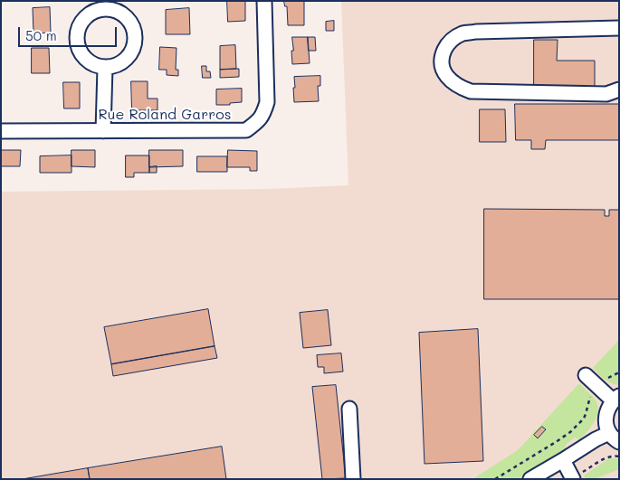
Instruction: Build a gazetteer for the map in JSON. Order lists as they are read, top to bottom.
{
  "streets": {
    "street": ["Rue Roland Garros"]
  },
  "scale_bar": "50 m"
}
